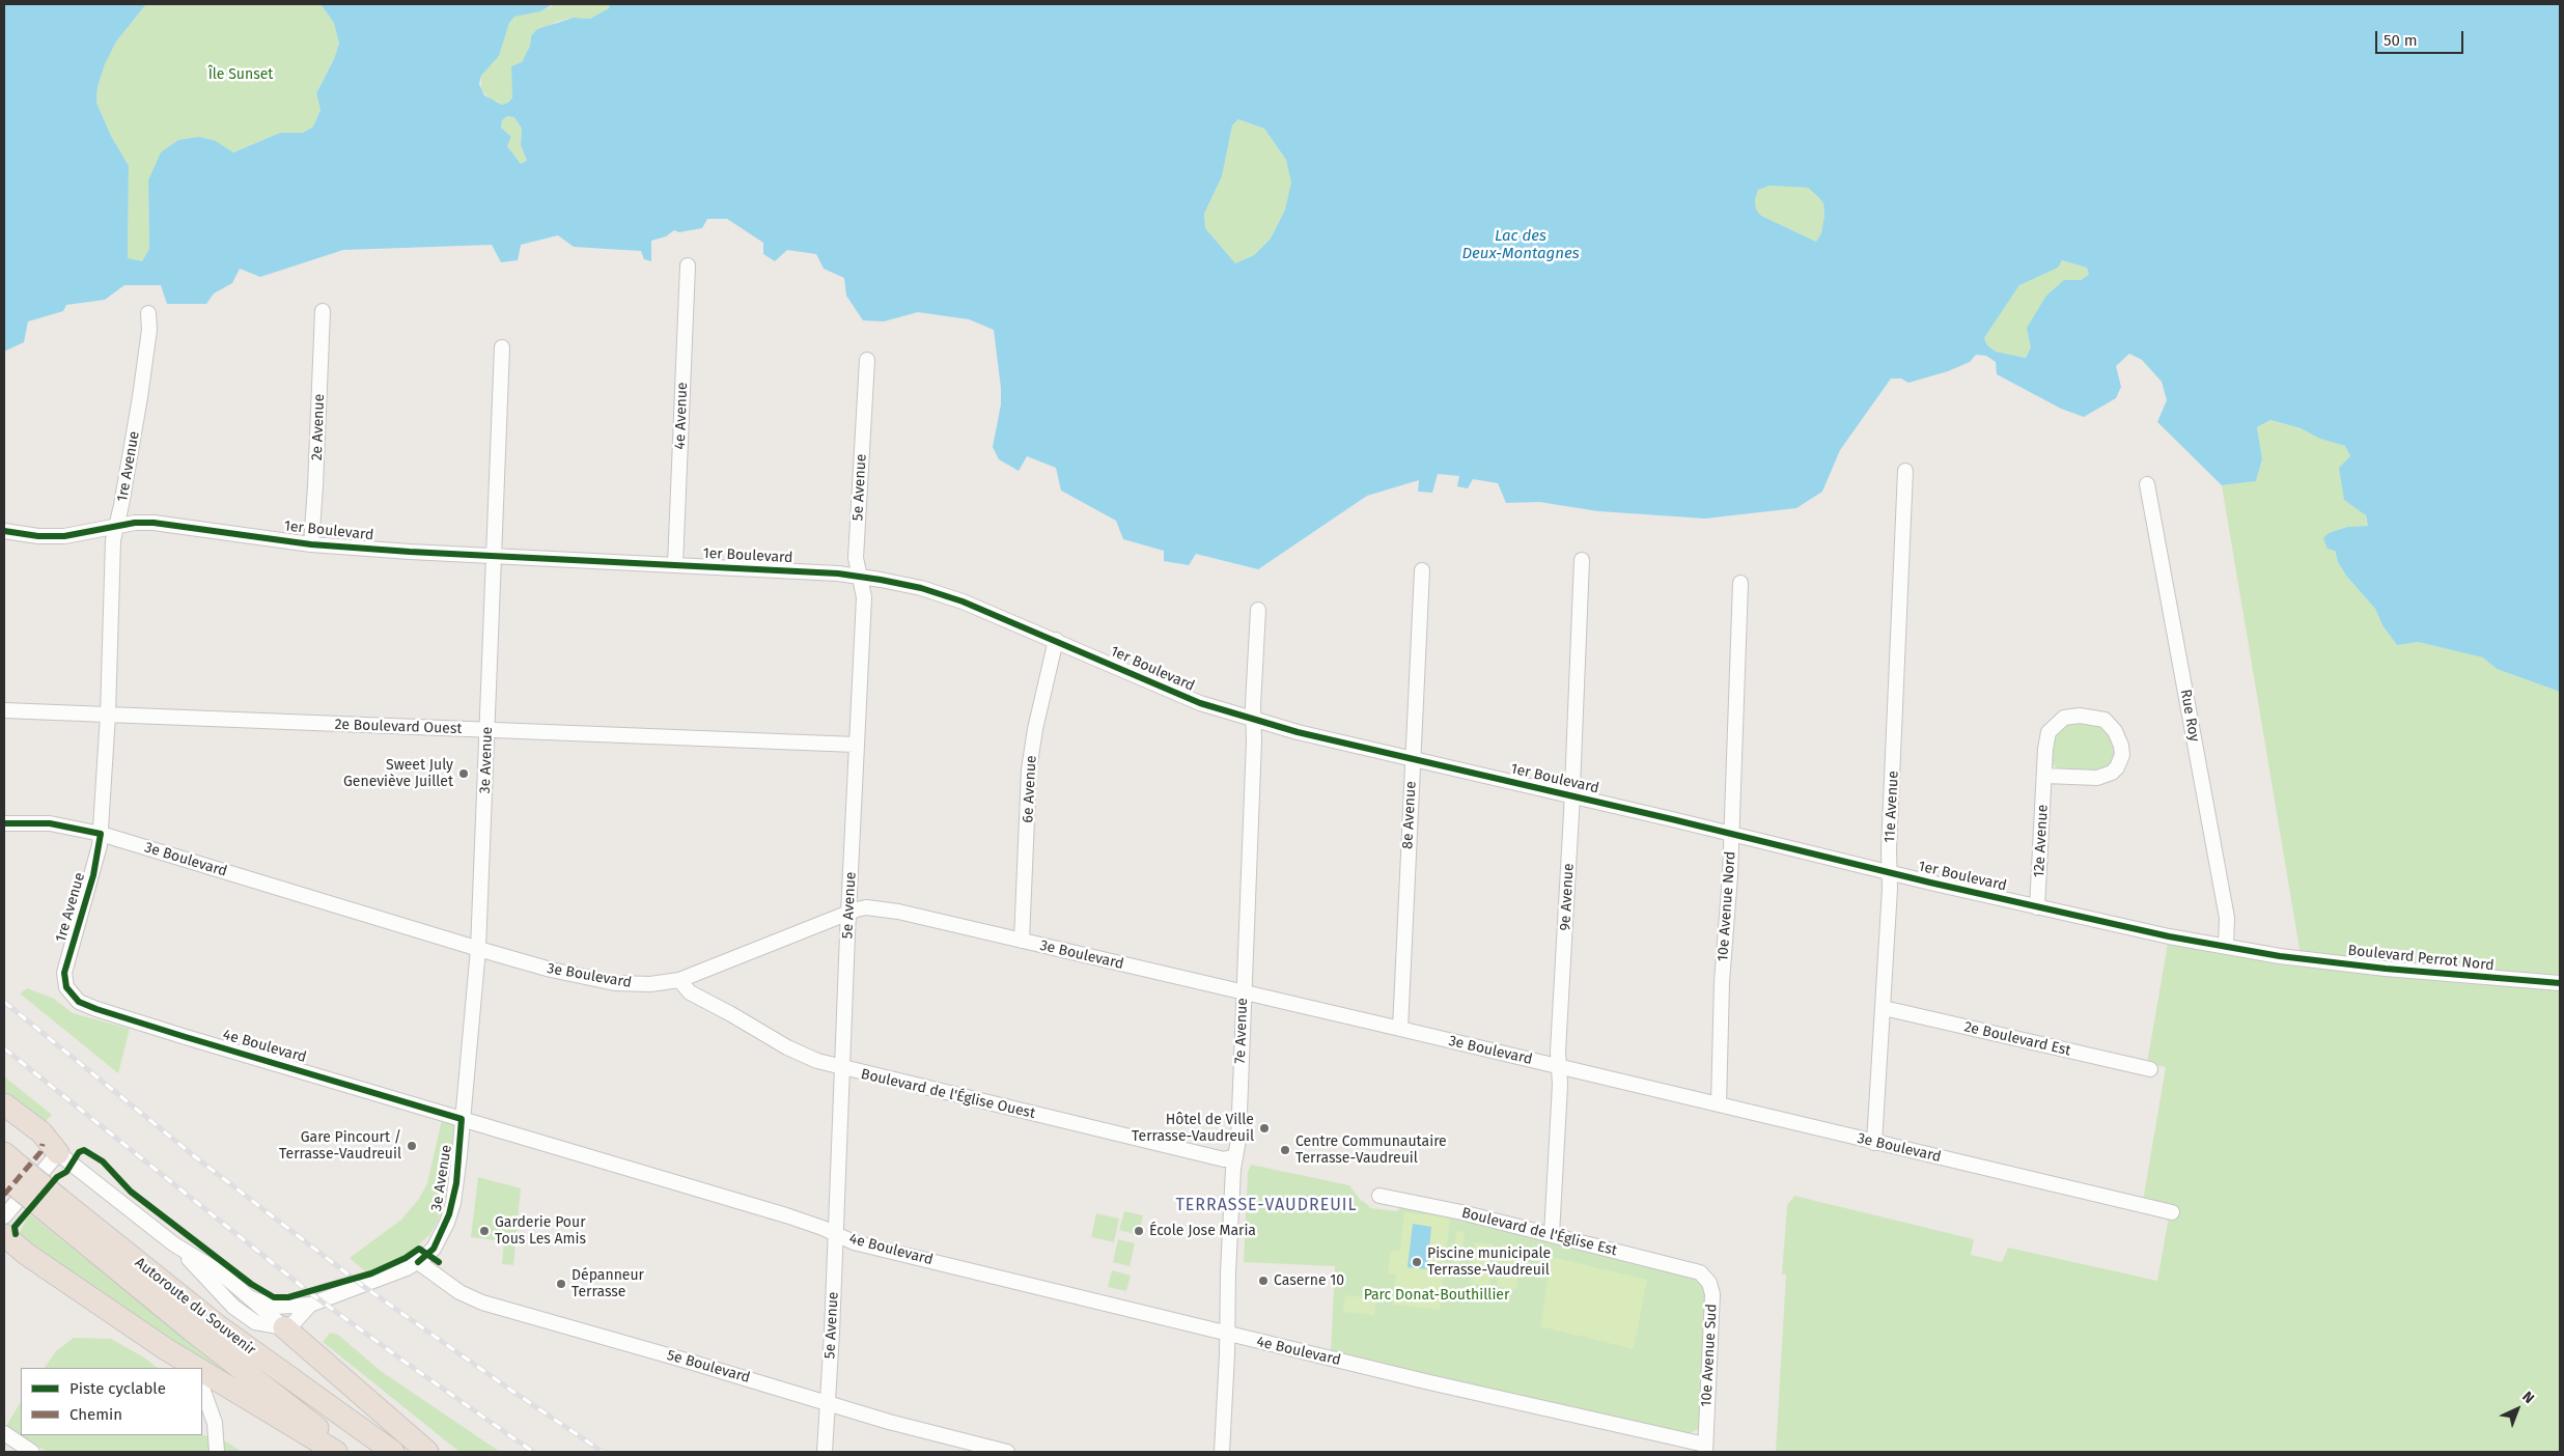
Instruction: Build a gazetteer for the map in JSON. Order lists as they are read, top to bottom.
{
  "streets": {
    "highway": ["Autoroute du Souvenir"],
    "street": [
      "4e Avenue",
      "2e Avenue",
      "1re Avenue",
      "5e Avenue",
      "1er Boulevard",
      "Rue Roy",
      "2e Boulevard Ouest",
      "3e Avenue",
      "6e Avenue",
      "11e Avenue",
      "8e Avenue",
      "12e Avenue",
      "3e Boulevard",
      "9e Avenue",
      "10e Avenue Nord",
      "Boulevard Perrot Nord",
      "7e Avenue",
      "2e Boulevard Est",
      "4e Boulevard",
      "Boulevard de l'Église Ouest",
      "Boulevard de l'Église Est",
      "10e Avenue Sud",
      "5e Boulevard"
    ]
  },
  "crossings": [
    ["4e Avenue", "1er Boulevard"],
    ["2e Avenue", "1er Boulevard"],
    ["1re Avenue", "1er Boulevard"],
    ["1re Avenue", "2e Boulevard Ouest"],
    ["1re Avenue", "3e Boulevard"],
    ["1re Avenue", "4e Boulevard"],
    ["5e Avenue", "1er Boulevard"],
    ["5e Avenue", "2e Boulevard Ouest"],
    ["5e Avenue", "3e Boulevard"],
    ["5e Avenue", "4e Boulevard"],
    ["5e Avenue", "Boulevard de l'Église Ouest"],
    ["5e Avenue", "5e Boulevard"],
    ["1er Boulevard", "Rue Roy"],
    ["1er Boulevard", "3e Avenue"],
    ["1er Boulevard", "6e Avenue"],
    ["1er Boulevard", "11e Avenue"],
    ["1er Boulevard", "8e Avenue"],
    ["1er Boulevard", "12e Avenue"],
    ["1er Boulevard", "9e Avenue"],
    ["1er Boulevard", "10e Avenue Nord"],
    ["1er Boulevard", "Boulevard Perrot Nord"],
    ["1er Boulevard", "7e Avenue"],
    ["2e Boulevard Ouest", "3e Avenue"],
    ["3e Avenue", "3e Boulevard"],
    ["3e Avenue", "4e Boulevard"],
    ["3e Avenue", "5e Boulevard"],
    ["6e Avenue", "3e Boulevard"],
    ["11e Avenue", "3e Boulevard"],
    ["11e Avenue", "2e Boulevard Est"],
    ["8e Avenue", "3e Boulevard"],
    ["3e Boulevard", "9e Avenue"],
    ["3e Boulevard", "10e Avenue Nord"],
    ["3e Boulevard", "7e Avenue"],
    ["3e Boulevard", "Boulevard de l'Église Ouest"],
    ["9e Avenue", "Boulevard de l'Église Est"],
    ["7e Avenue", "4e Boulevard"],
    ["7e Avenue", "Boulevard de l'Église Ouest"],
    ["4e Boulevard", "10e Avenue Sud"],
    ["Boulevard de l'Église Est", "10e Avenue Sud"]
  ],
  "districts": ["TERRASSE-VAUDREUIL"],
  "water": ["Lac des Deux-Montagnes"],
  "parks": ["Île Sunset", "Parc Donat-Bouthillier"],
  "places": [
    "Sweet July Geneviève Juillet",
    "Hôtel de Ville Terrasse-Vaudreuil",
    "Gare Pincourt / Terrasse-Vaudreuil",
    "Centre Communautaire Terrasse-Vaudreuil",
    "Garderie Pour Tous Les Amis",
    "École Jose Maria",
    "Piscine municipale Terrasse-Vaudreuil",
    "Caserne 10",
    "Dépanneur Terrasse"
  ],
  "legend": ["Piste cyclable", "Chemin"],
  "scale_bar": "50 m",
  "north": "top right"
}
